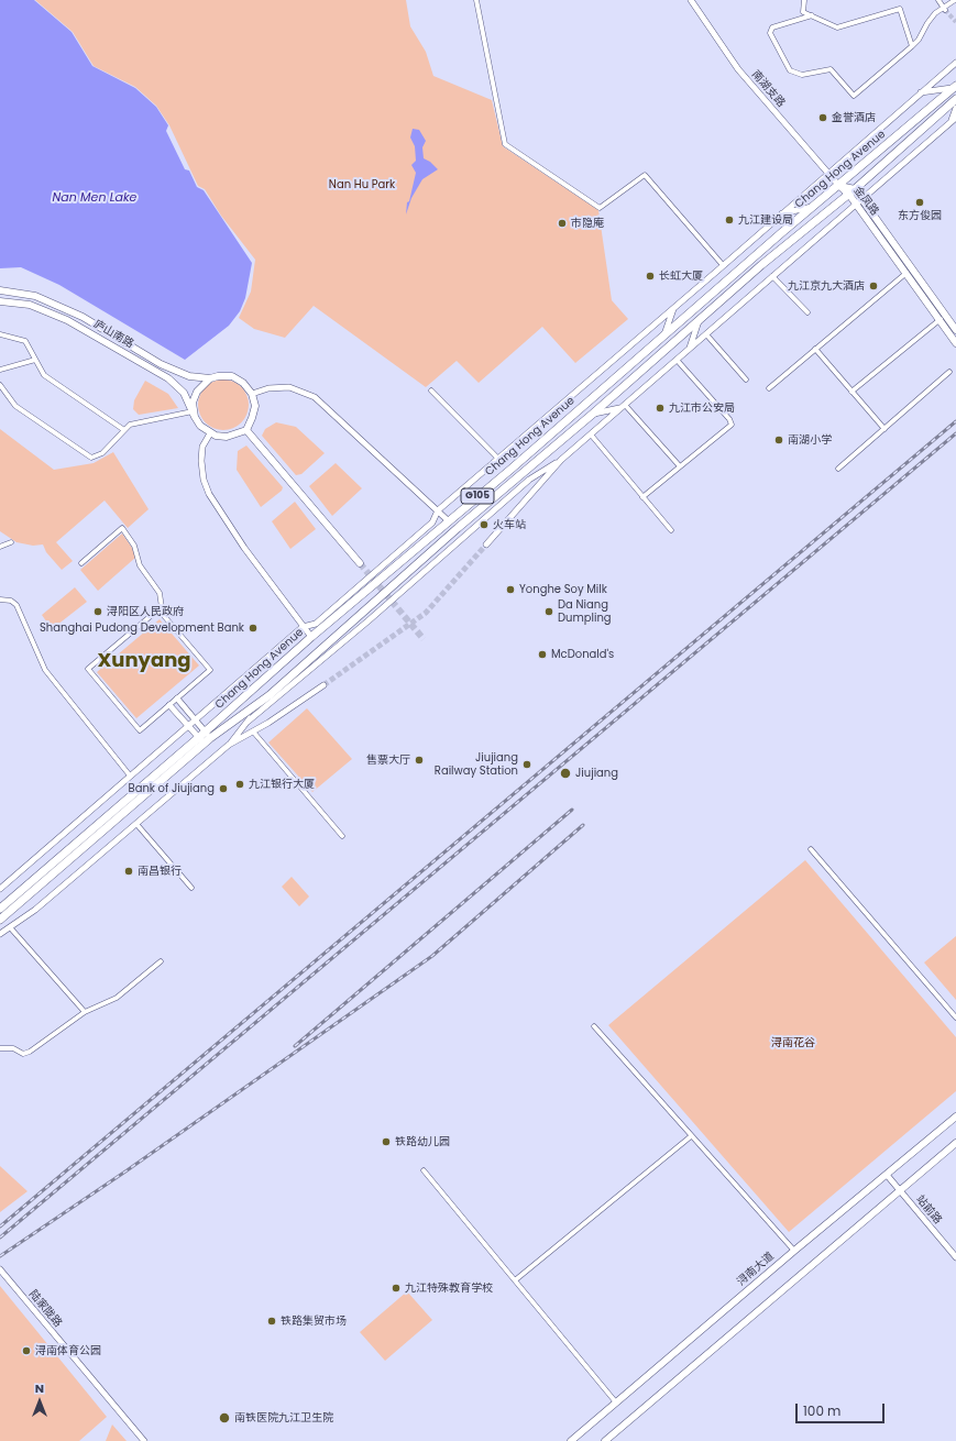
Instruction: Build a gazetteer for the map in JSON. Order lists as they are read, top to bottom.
{
  "streets": {
    "highway": ["Chang Hong Avenue", "G105"],
    "main road": ["金凤路", "庐山南路", "浔南大道"],
    "street": ["南湖支路", "站前路", "陆家陇路"]
  },
  "crossings": [
    ["南湖支路", "Chang Hong Avenue"],
    ["南湖支路", "金凤路"],
    ["Chang Hong Avenue", "金凤路"],
    ["站前路", "浔南大道"]
  ],
  "districts": ["Xunyang"],
  "water": ["Nan Men Lake"],
  "parks": ["Nan Hu Park", "浔南花谷"],
  "places": [
    "金誉酒店",
    "东方俊园",
    "九江建设局",
    "市隐庵",
    "长虹大厦",
    "九江京九大酒店",
    "九江市公安局",
    "南湖小学",
    "火车站",
    "Yonghe Soy Milk",
    "浔阳区人民政府",
    "Da Niang Dumpling",
    "Shanghai Pudong Development Bank",
    "McDonald's",
    "售票大厅",
    "Jiujiang Railway Station",
    "Jiujiang",
    "九江银行大厦",
    "Bank of Jiujiang",
    "南昌银行",
    "铁路幼儿园",
    "九江特殊教育学校",
    "铁路集贸市场",
    "浔南体育公园",
    "南铁医院九江卫生院"
  ],
  "scale_bar": "100 m",
  "north": "top"
}
